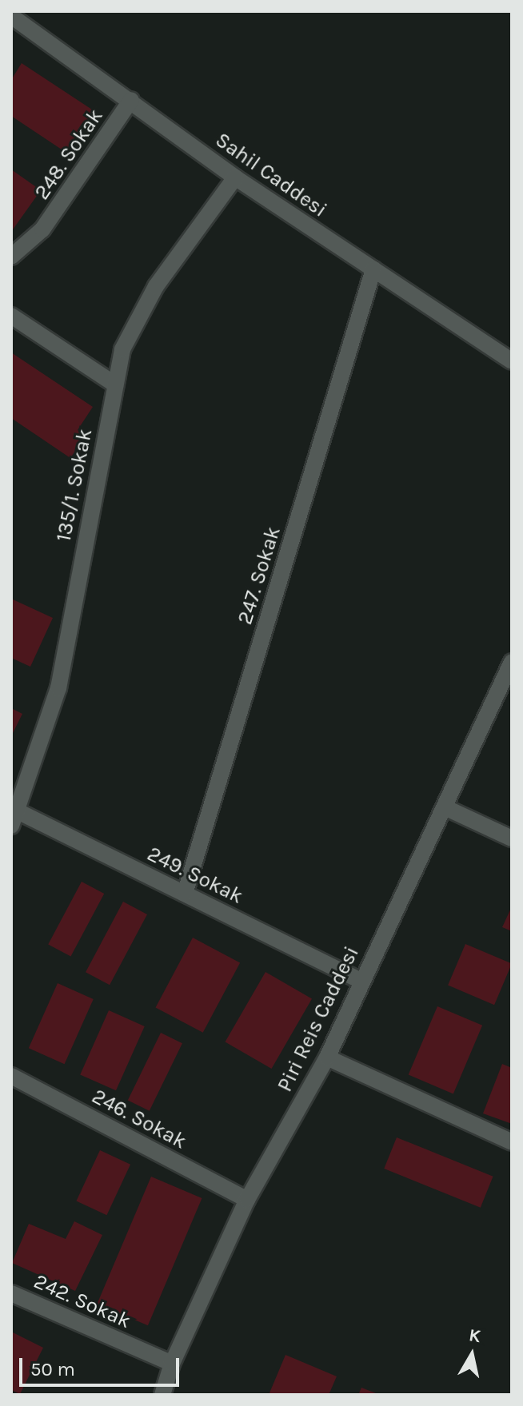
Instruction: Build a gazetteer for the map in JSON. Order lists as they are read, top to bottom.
{
  "streets": {
    "street": [
      "248. Sokak",
      "Sahil Caddesi",
      "135/1. Sokak",
      "247. Sokak",
      "249. Sokak",
      "Piri Reis Caddesi",
      "246. Sokak",
      "242. Sokak"
    ]
  },
  "crossings": [
    ["248. Sokak", "Sahil Caddesi"],
    ["Sahil Caddesi", "135/1. Sokak"],
    ["Sahil Caddesi", "247. Sokak"],
    ["135/1. Sokak", "249. Sokak"],
    ["247. Sokak", "249. Sokak"],
    ["249. Sokak", "Piri Reis Caddesi"],
    ["Piri Reis Caddesi", "246. Sokak"],
    ["Piri Reis Caddesi", "242. Sokak"]
  ],
  "scale_bar": "50 m",
  "north": "top"
}
